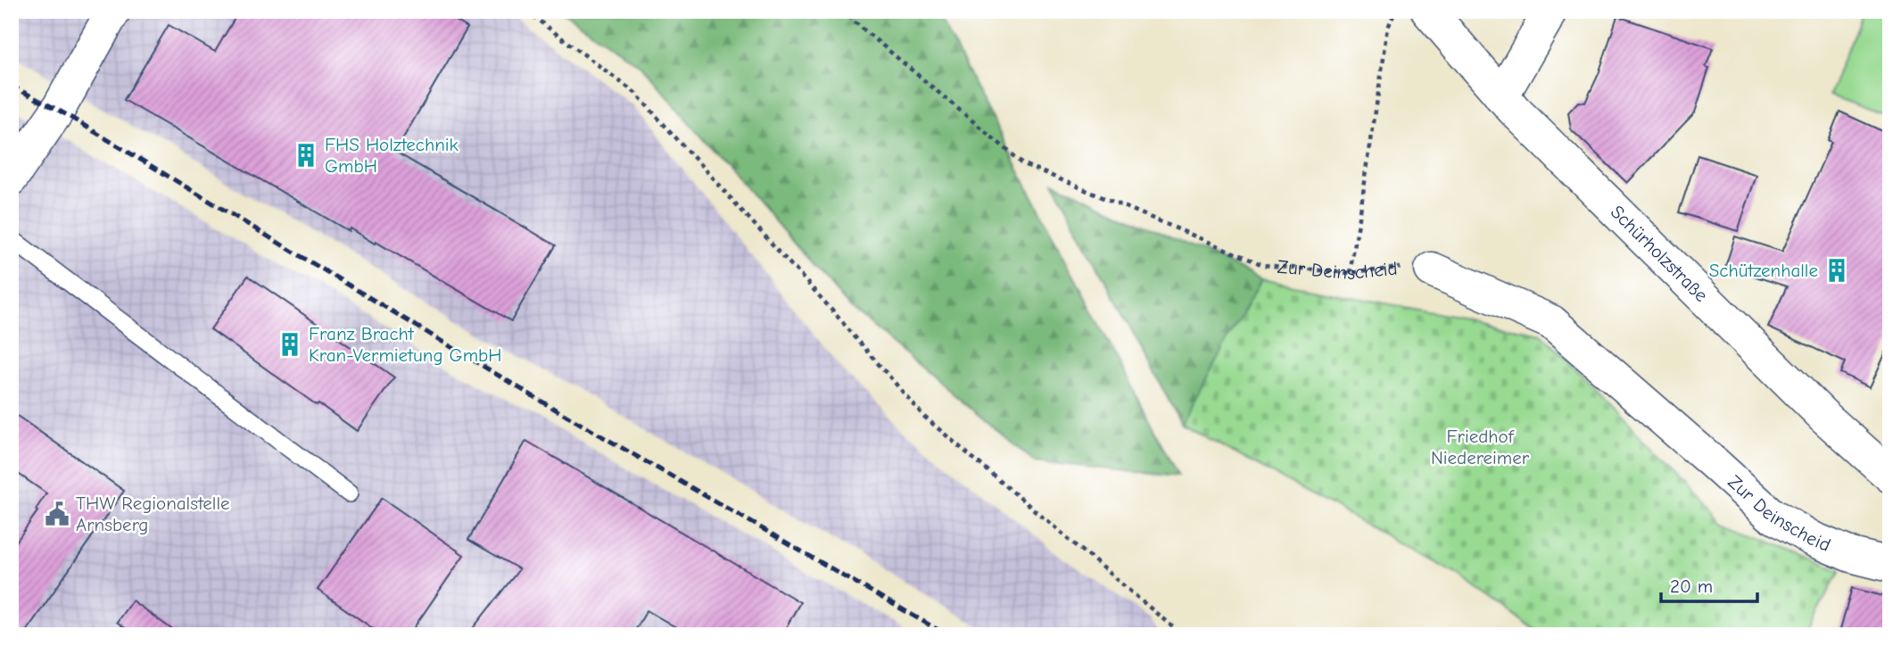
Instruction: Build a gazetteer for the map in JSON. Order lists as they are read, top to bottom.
{
  "streets": {
    "street": ["Schürholzstraße", "Zur Deinscheid"]
  },
  "parks": ["Friedhof Niedereimer"],
  "places": {
    "building": ["FHS Holztechnik GmbH", "Schützenhalle", "Franz Bracht Kran-Vermietung GmbH"],
    "public building": ["THW Regionalstelle Arnsberg"]
  },
  "scale_bar": "20 m"
}
